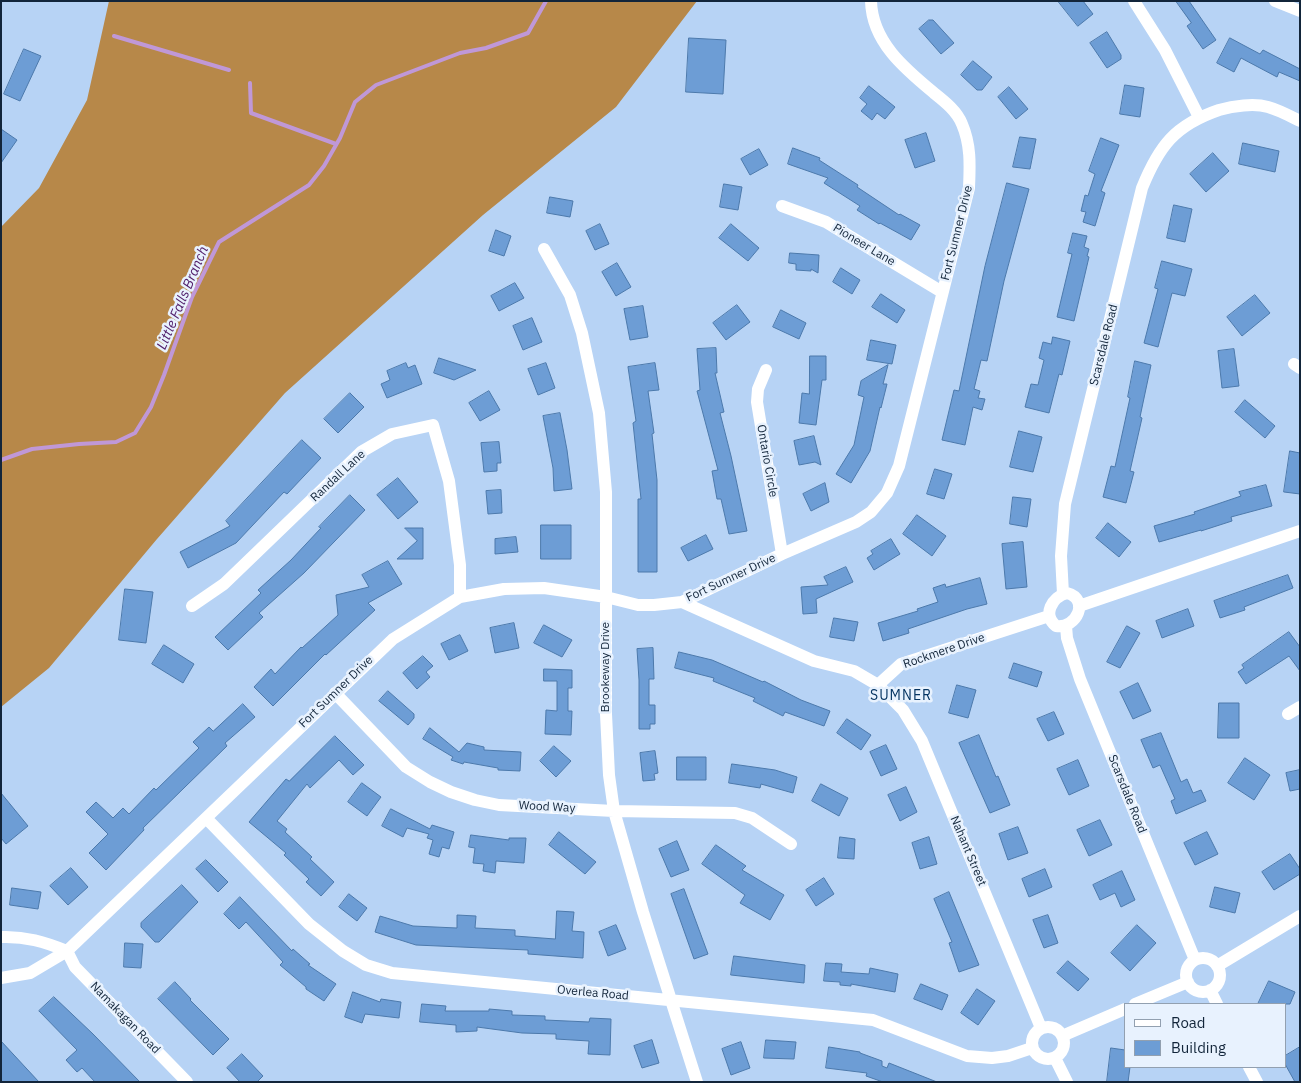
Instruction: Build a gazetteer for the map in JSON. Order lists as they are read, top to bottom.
{
  "streets": {
    "street": [
      "Fort Sumner Drive",
      "Pioneer Lane",
      "Scarsdale Road",
      "Ontario Circle",
      "Randall Lane",
      "Rockmere Drive",
      "Brookeway Drive",
      "Wood Way",
      "Nahant Street",
      "Overlea Road",
      "Namakagan Road"
    ]
  },
  "crossings": [
    ["Fort Sumner Drive", "Pioneer Lane"],
    ["Fort Sumner Drive", "Ontario Circle"],
    ["Fort Sumner Drive", "Randall Lane"],
    ["Fort Sumner Drive", "Brookeway Drive"],
    ["Fort Sumner Drive", "Wood Way"],
    ["Fort Sumner Drive", "Overlea Road"],
    ["Fort Sumner Drive", "Namakagan Road"],
    ["Scarsdale Road", "Rockmere Drive"],
    ["Rockmere Drive", "Nahant Street"],
    ["Brookeway Drive", "Wood Way"],
    ["Brookeway Drive", "Overlea Road"],
    ["Nahant Street", "Overlea Road"]
  ],
  "districts": ["SUMNER"],
  "water": ["Little Falls Branch"],
  "legend": ["Road", "Building"]
}
